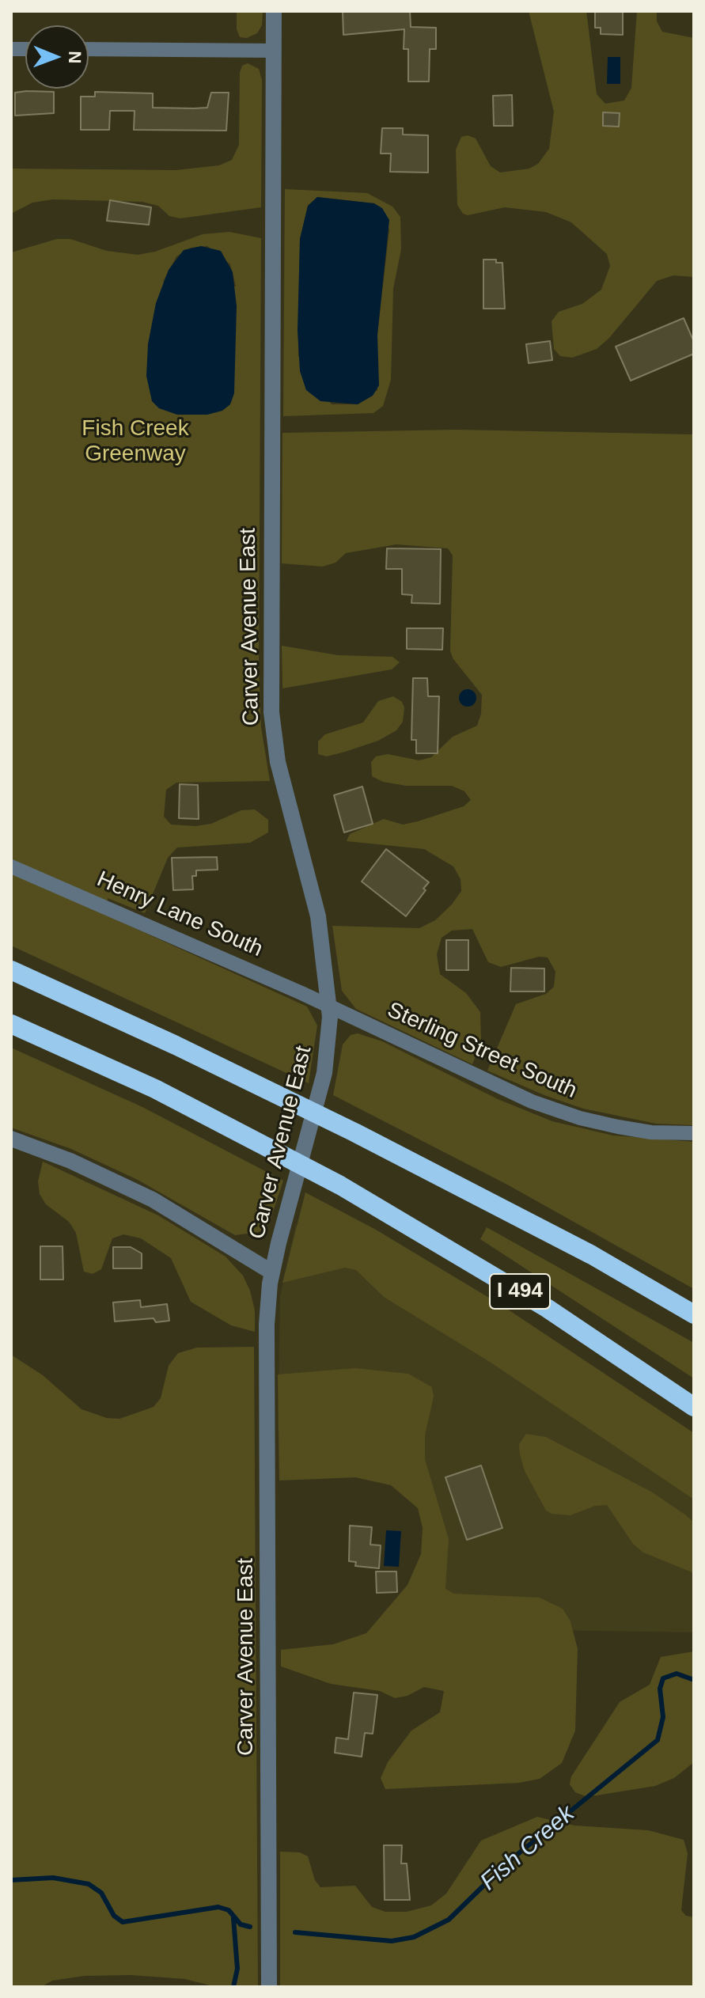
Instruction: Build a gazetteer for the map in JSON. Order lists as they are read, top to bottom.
{
  "streets": {
    "highway": ["I 494"],
    "street": ["Carver Avenue East", "Henry Lane South", "Sterling Street South"]
  },
  "crossings": [
    ["Carver Avenue East", "Henry Lane South"],
    ["Carver Avenue East", "Sterling Street South"],
    ["Henry Lane South", "Sterling Street South"]
  ],
  "water": ["Fish Creek"],
  "parks": ["Fish Creek Greenway"],
  "north": "right"
}
